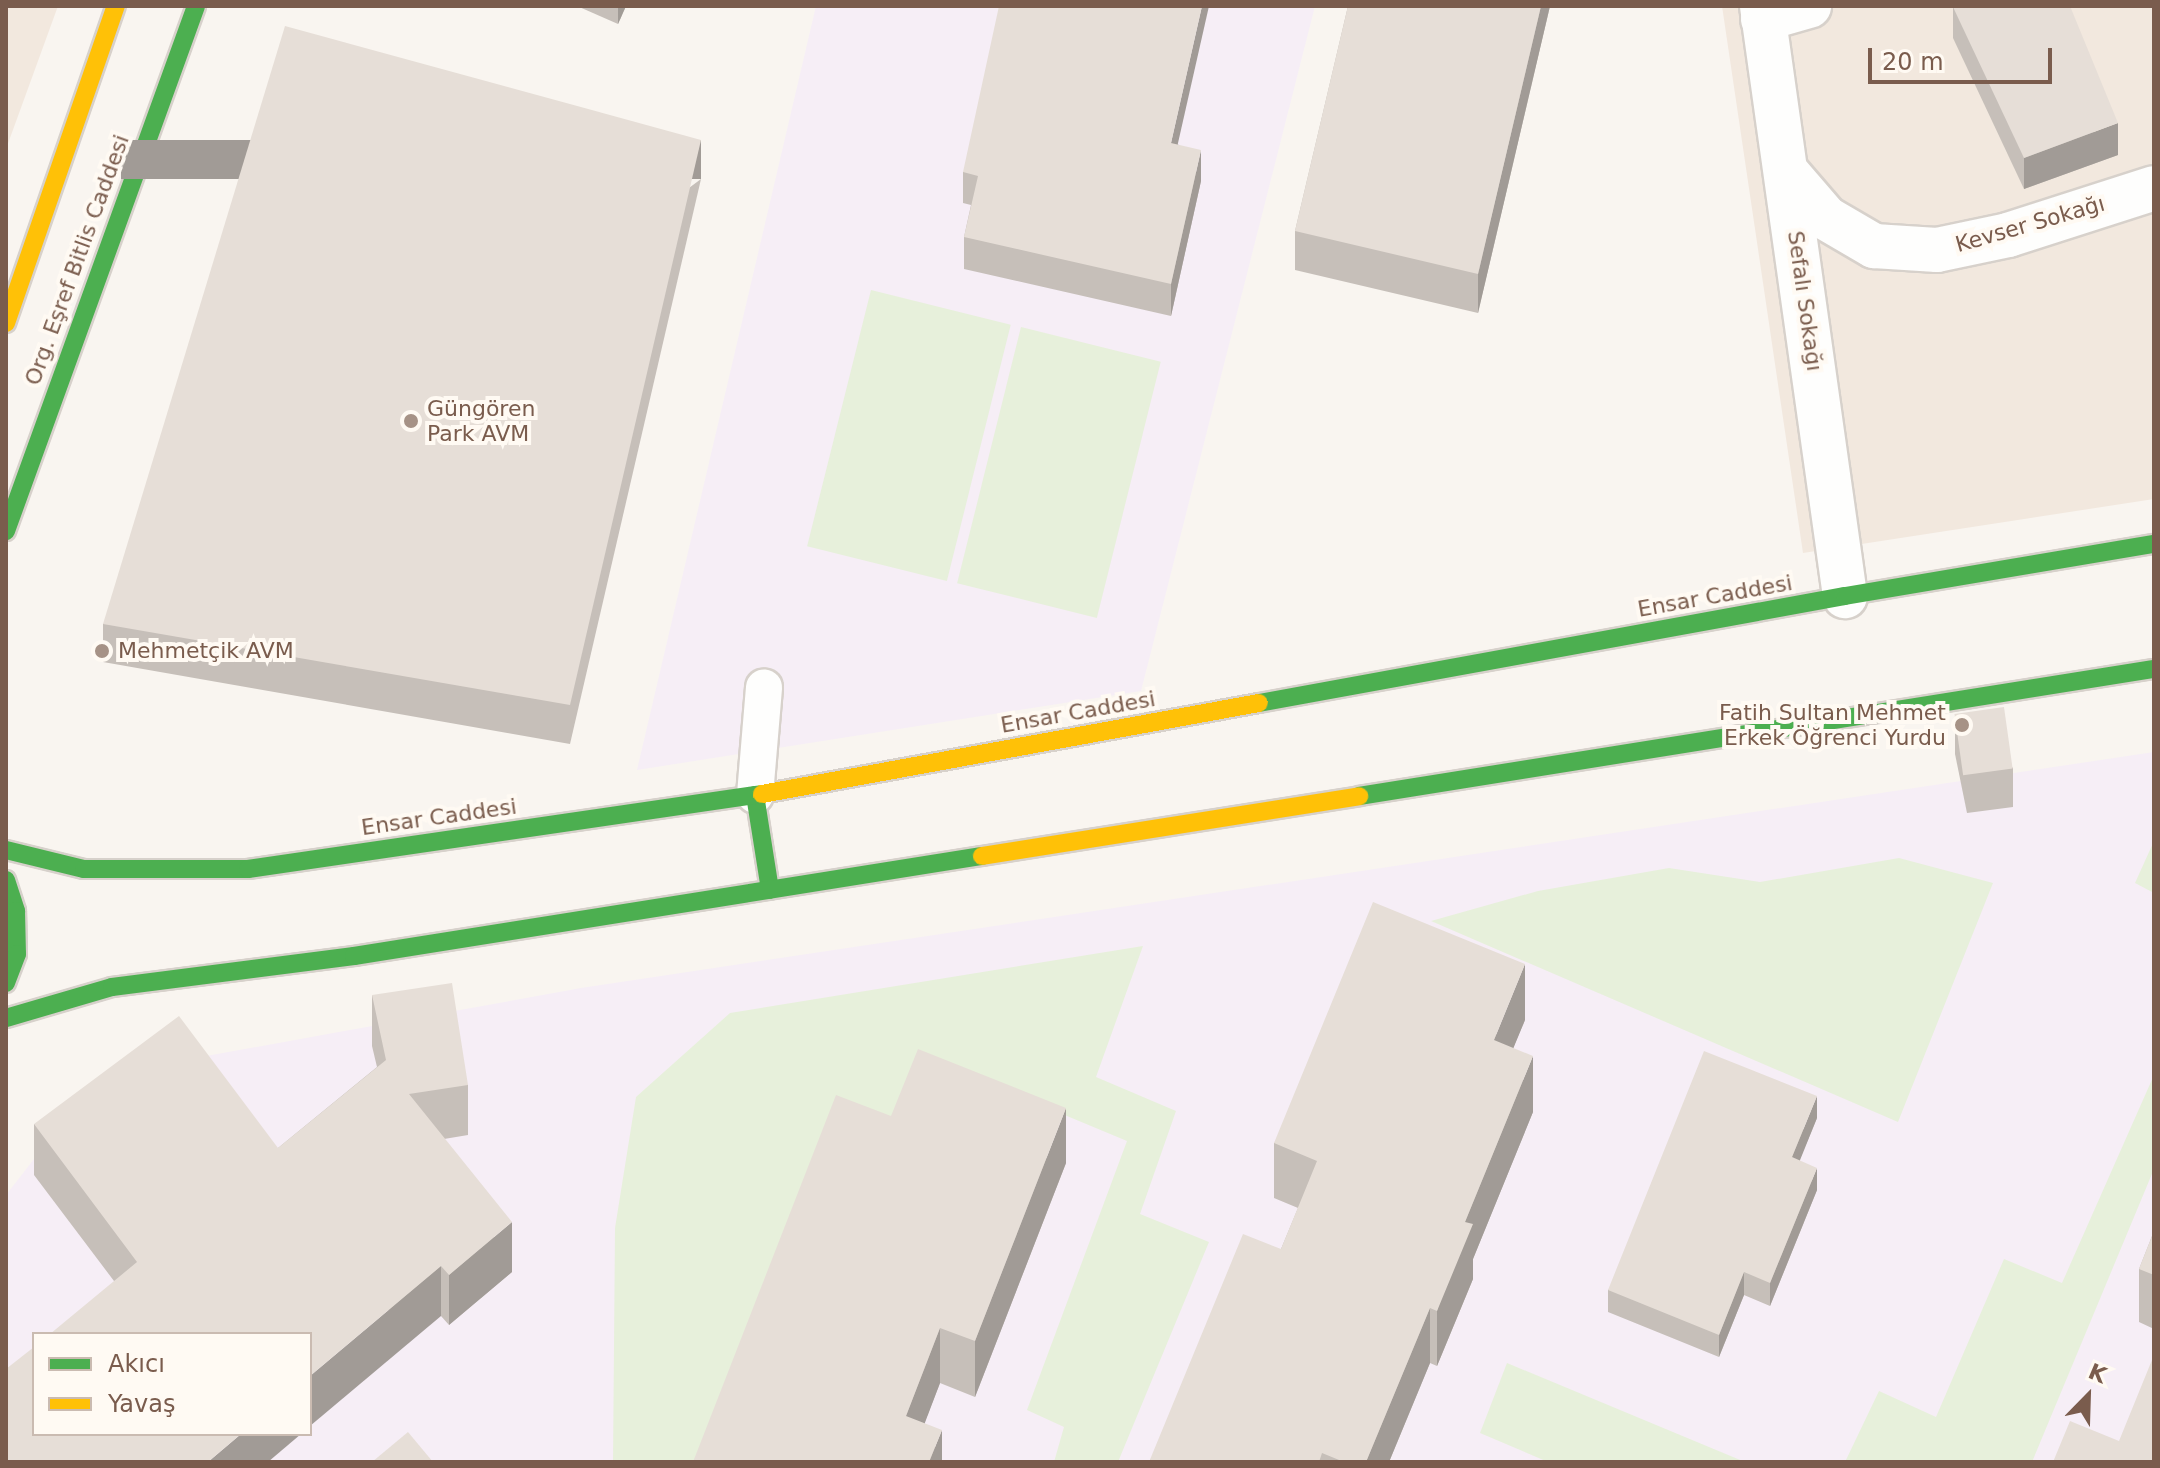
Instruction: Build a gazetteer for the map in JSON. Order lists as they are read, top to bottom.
{
  "streets": {
    "street": [
      "Kevser Sokağı",
      "Org. Eşref Bitlis Caddesi",
      "Sefalı Sokağı",
      "Ensar Caddesi"
    ]
  },
  "crossings": [
    ["Kevser Sokağı", "Sefalı Sokağı"],
    ["Sefalı Sokağı", "Ensar Caddesi"]
  ],
  "places": ["Güngören Park AVM", "Mehmetçik AVM", "Fatih Sultan Mehmet Erkek Öğrenci Yurdu"],
  "legend": ["Akıcı", "Yavaş"],
  "scale_bar": "20 m",
  "north": "top right"
}
